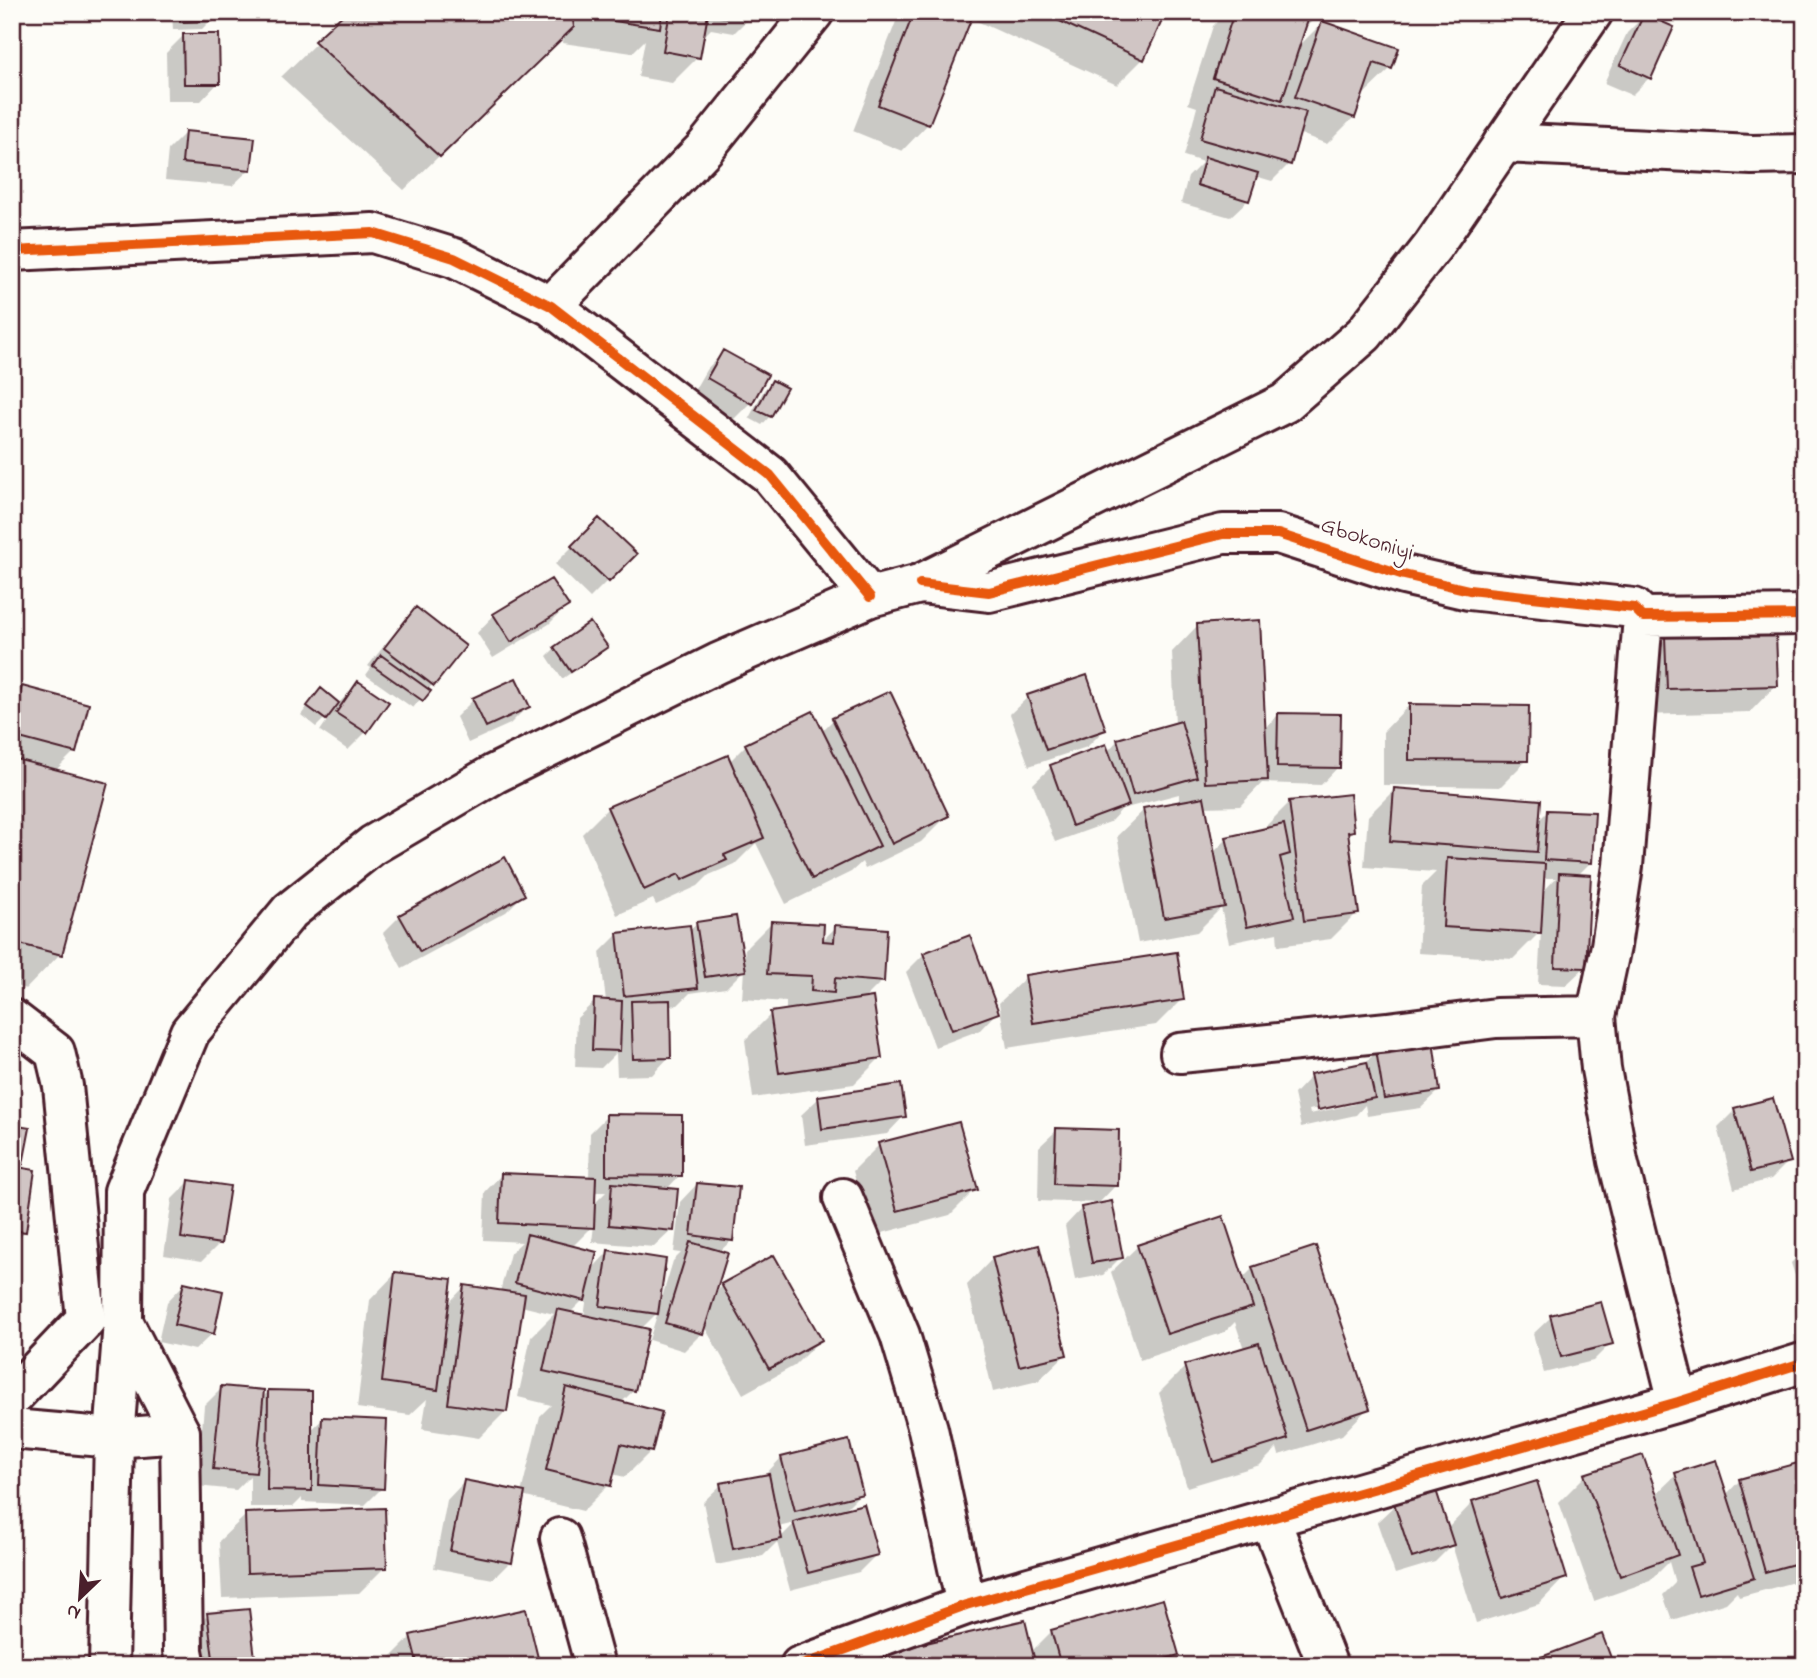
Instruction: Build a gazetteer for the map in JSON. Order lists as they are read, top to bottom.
{
  "streets": {
    "street": ["Gbokoniyi"]
  },
  "north": "bottom left"
}
